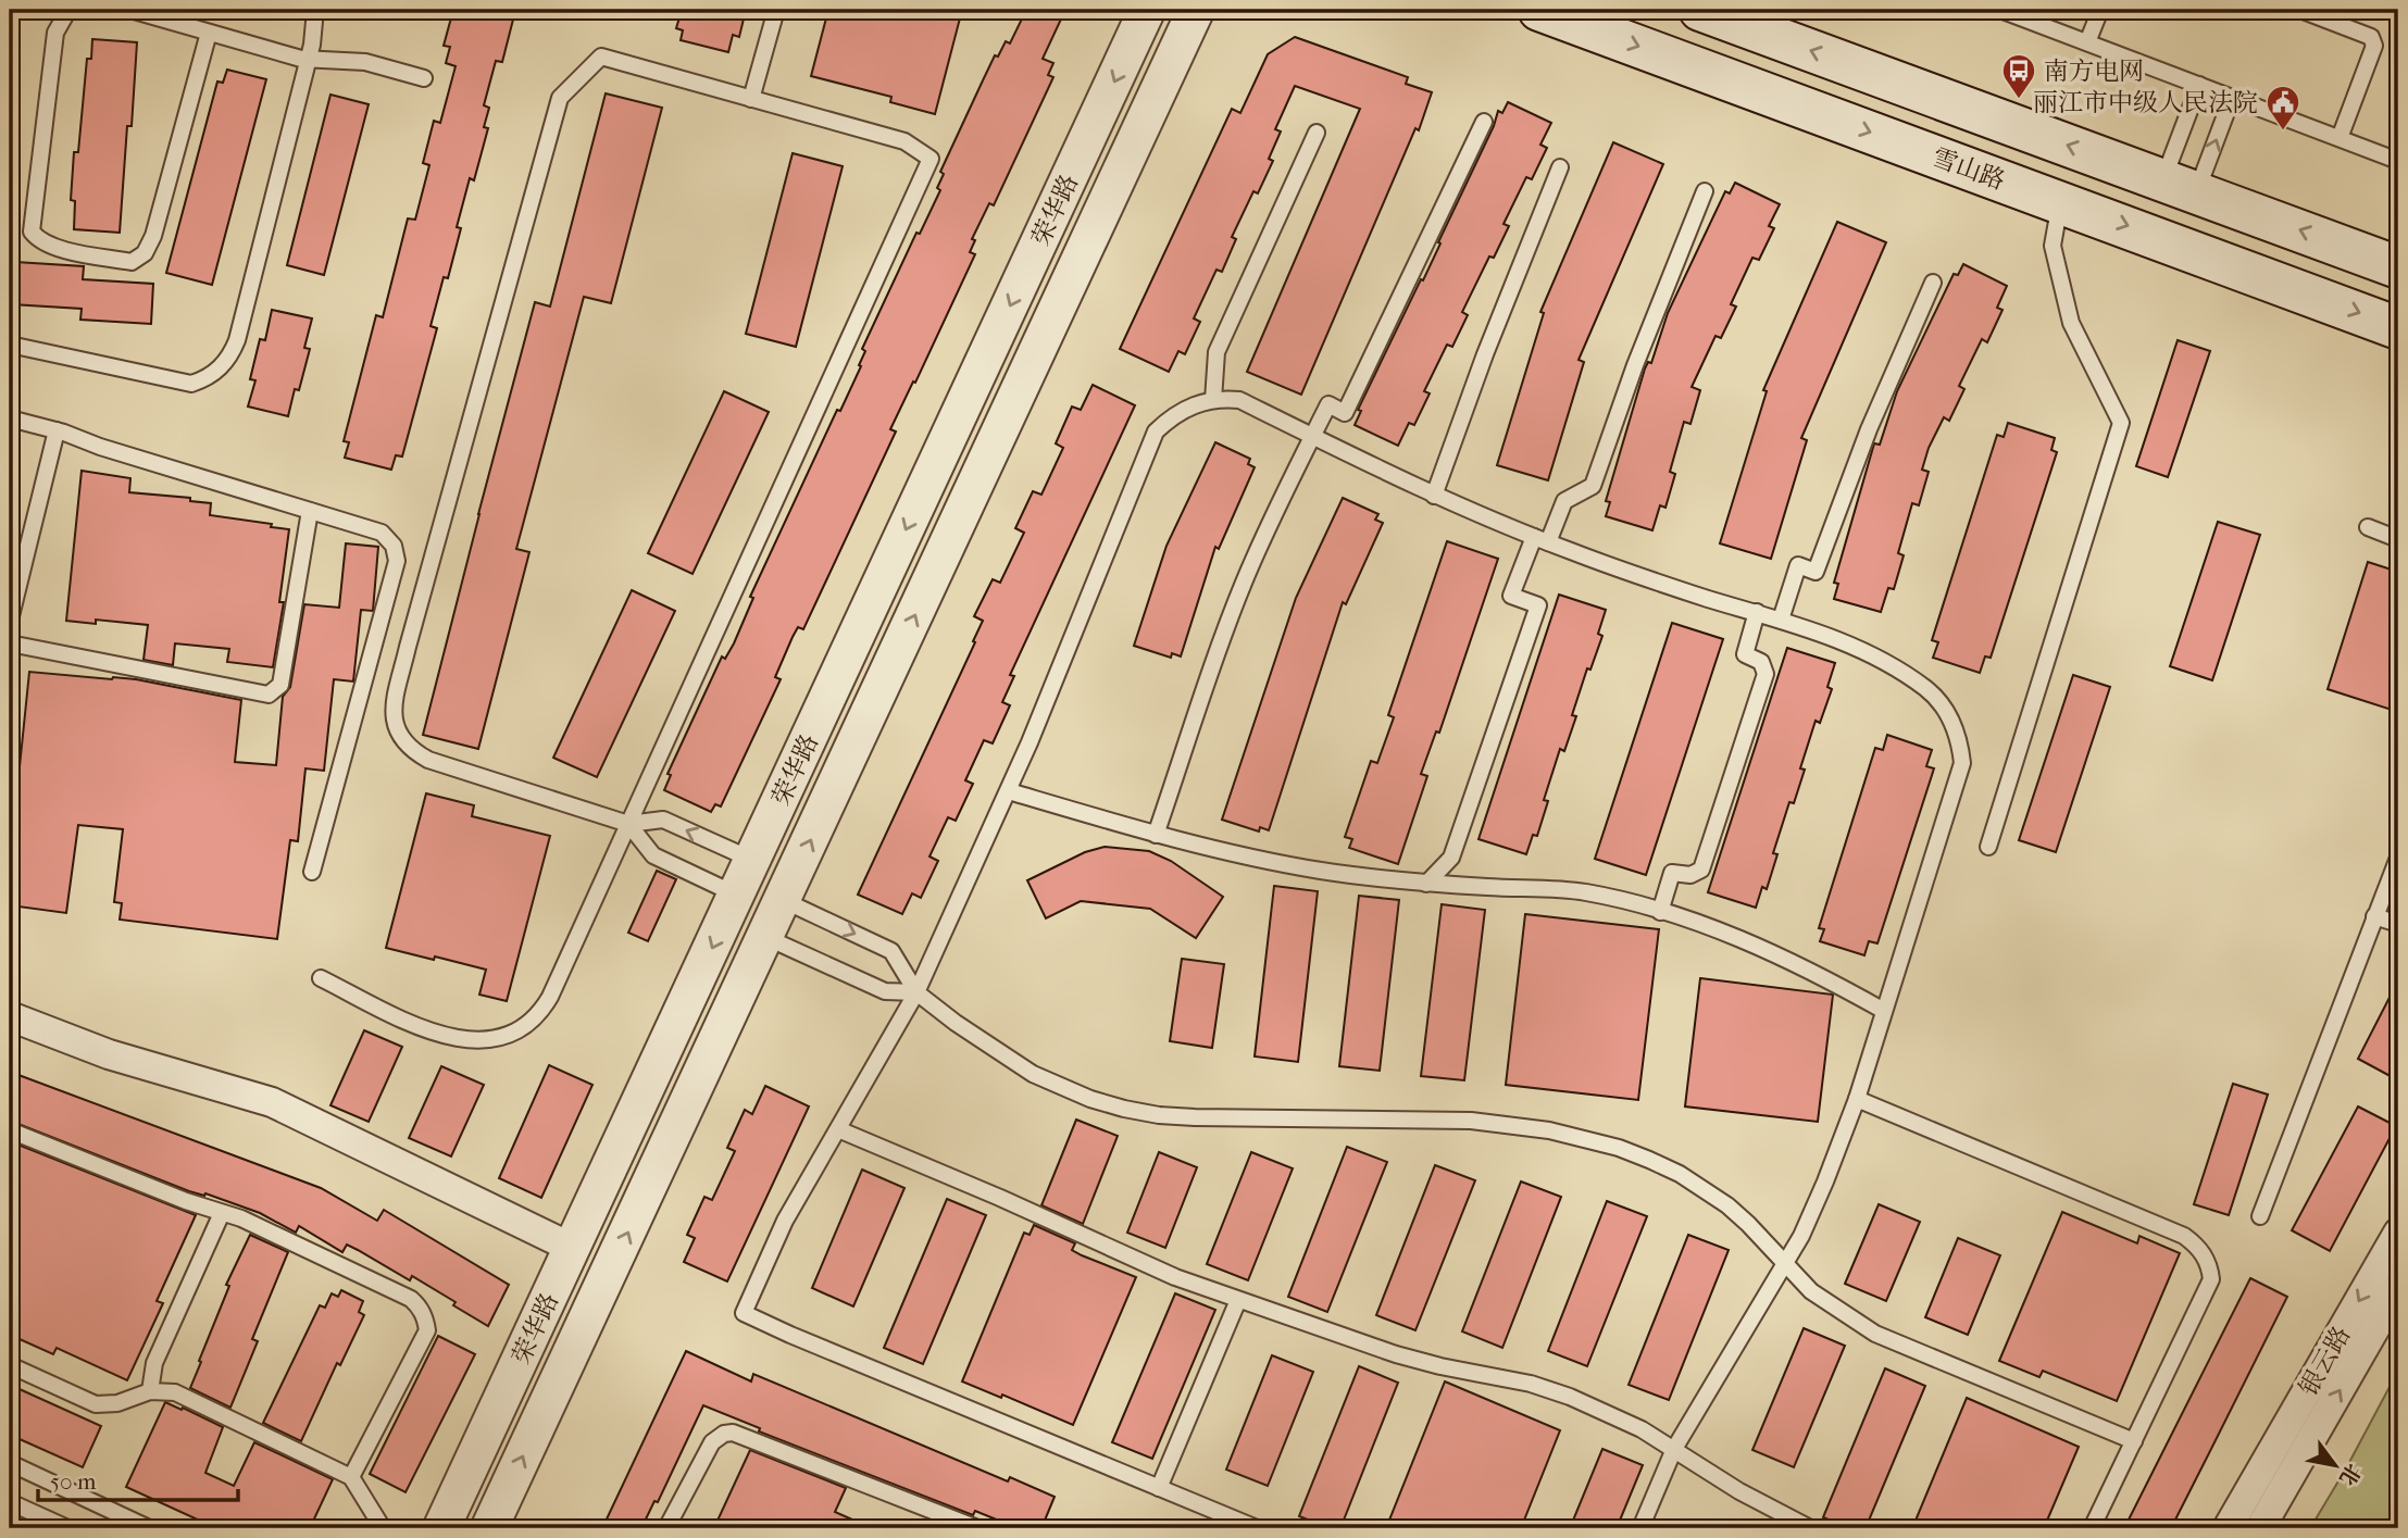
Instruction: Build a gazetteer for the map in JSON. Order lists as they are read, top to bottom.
{
  "streets": {
    "main road": ["雪山路"],
    "street": ["荣华路", "银云路"]
  },
  "places": {
    "bus stop": ["南方电网"],
    "public building": ["丽江市中级人民法院"]
  },
  "scale_bar": "50 m",
  "north": "bottom right"
}
